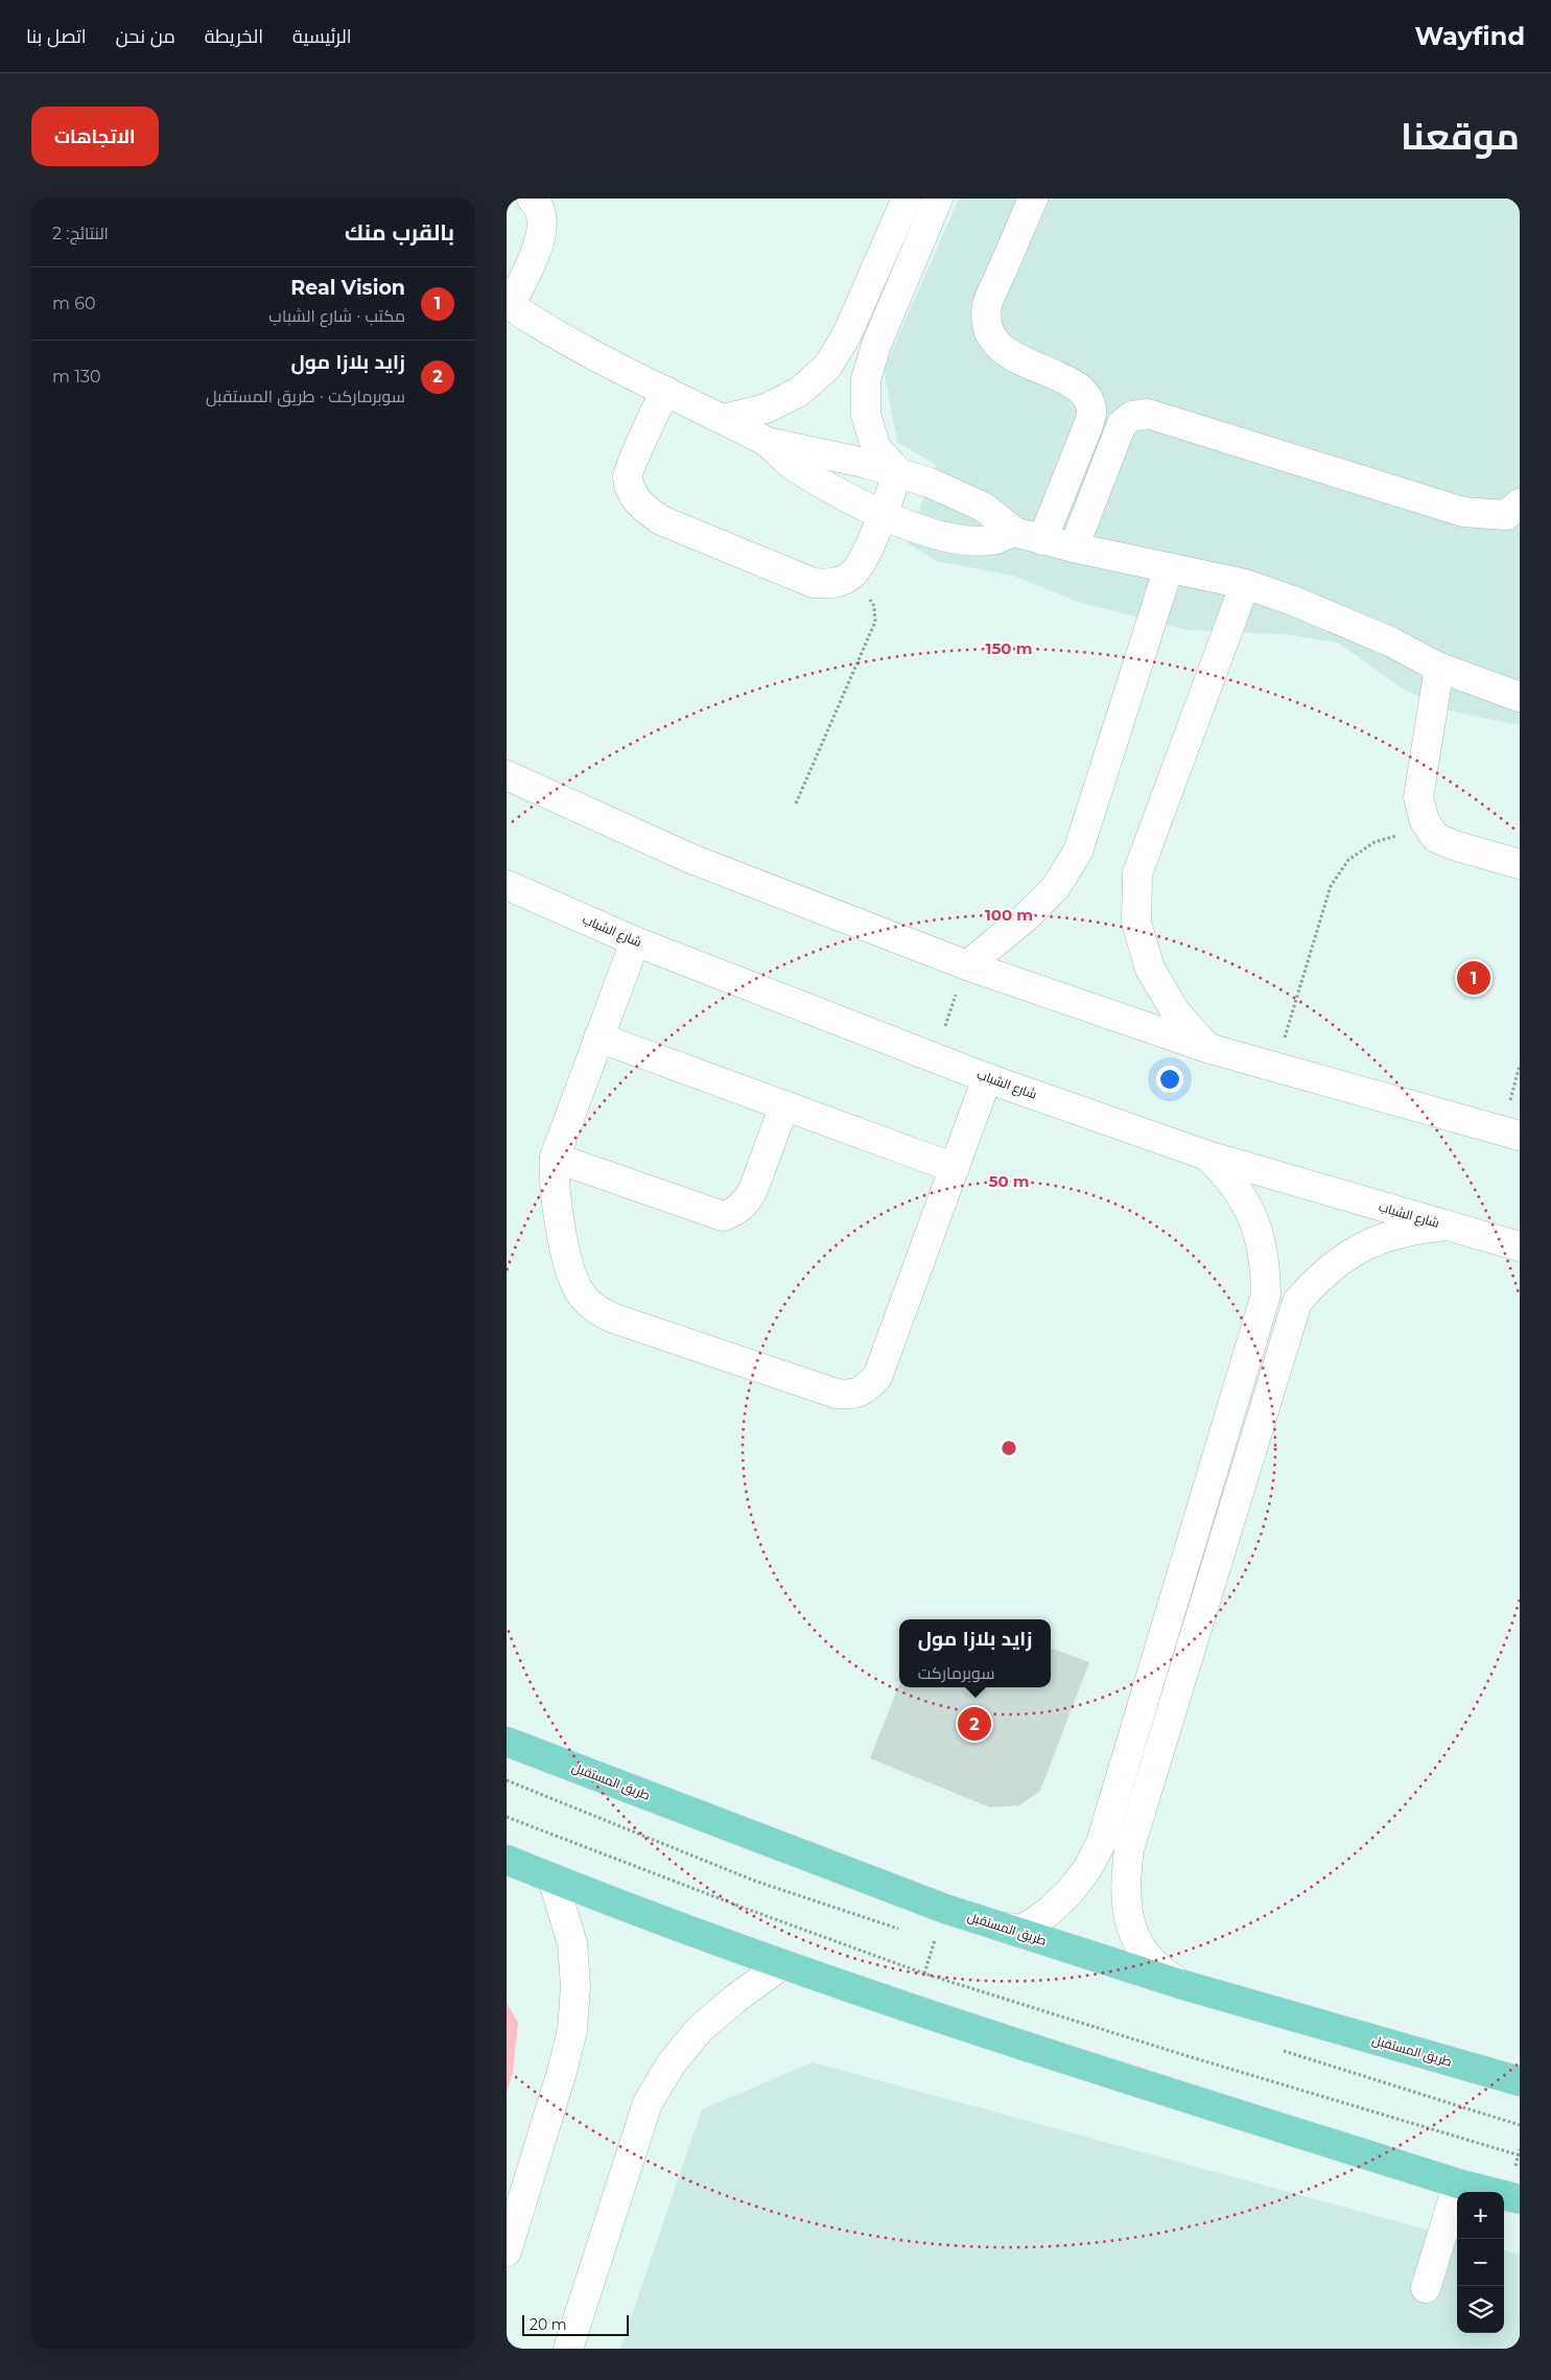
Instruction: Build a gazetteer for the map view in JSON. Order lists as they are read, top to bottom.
{
  "streets": {
    "main road": ["طريق المستقبل"],
    "street": ["شارع الشباب"]
  },
  "scale_bar": "20 m",
  "page": {
    "header": "Wayfind",
    "nav": [
      "الرئيسية",
      "الخريطة",
      "من نحن",
      "اتصل بنا"
    ],
    "title": "موقعنا",
    "buttons": "الاتجاهات",
    "heading": ["بالقرب منك", "النتائج: 2"],
    "list": [
      {
        "mark": "1",
        "name": "Real Vision",
        "note": "مكتب · شارع الشباب",
        "value": "60 m"
      },
      {
        "mark": "2",
        "name": "زايد بلازا مول",
        "note": "سوبرماركت · طريق المستقبل",
        "value": "130 m"
      }
    ],
    "pins": ["1", "2"],
    "popup": ["زايد بلازا مول", "سوبرماركت"],
    "map_buttons": ["+", "−"],
    "scale": "20 m"
  },
  "rings": ["150 m", "100 m", "50 m"]
}
